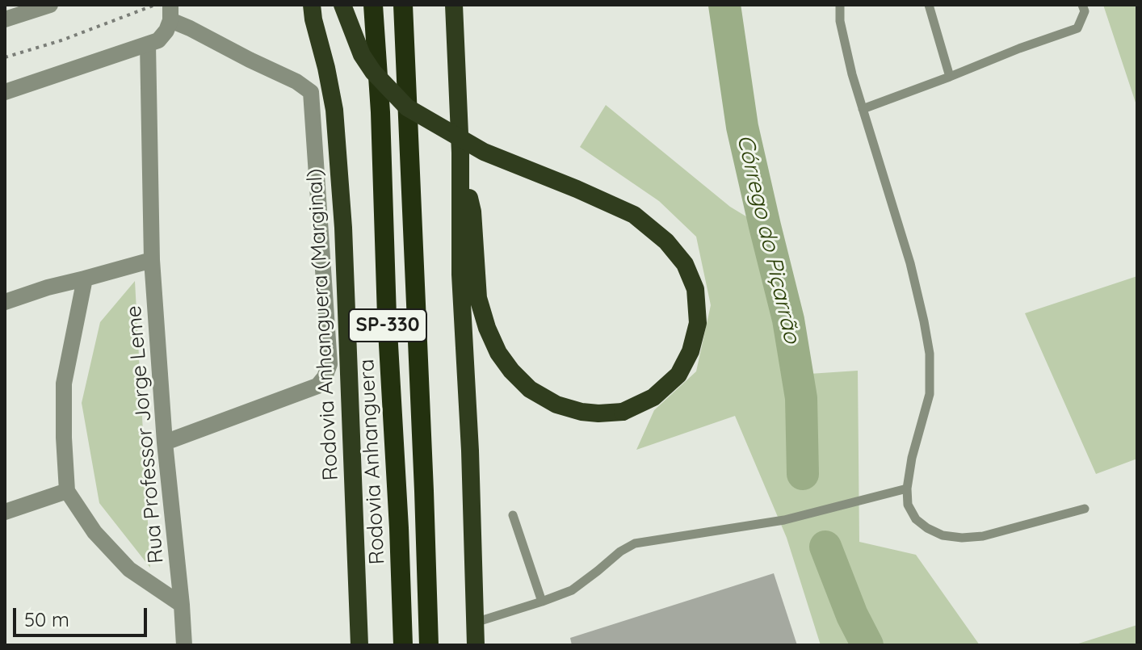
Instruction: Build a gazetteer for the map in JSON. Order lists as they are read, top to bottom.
{
  "streets": {
    "highway": ["Rodovia Anhanguera (Marginal)", "SP-330", "Rodovia Anhanguera"],
    "street": ["Rua Professor Jorge Leme"]
  },
  "water": ["Córrego do Piçarrão"],
  "scale_bar": "50 m"
}
